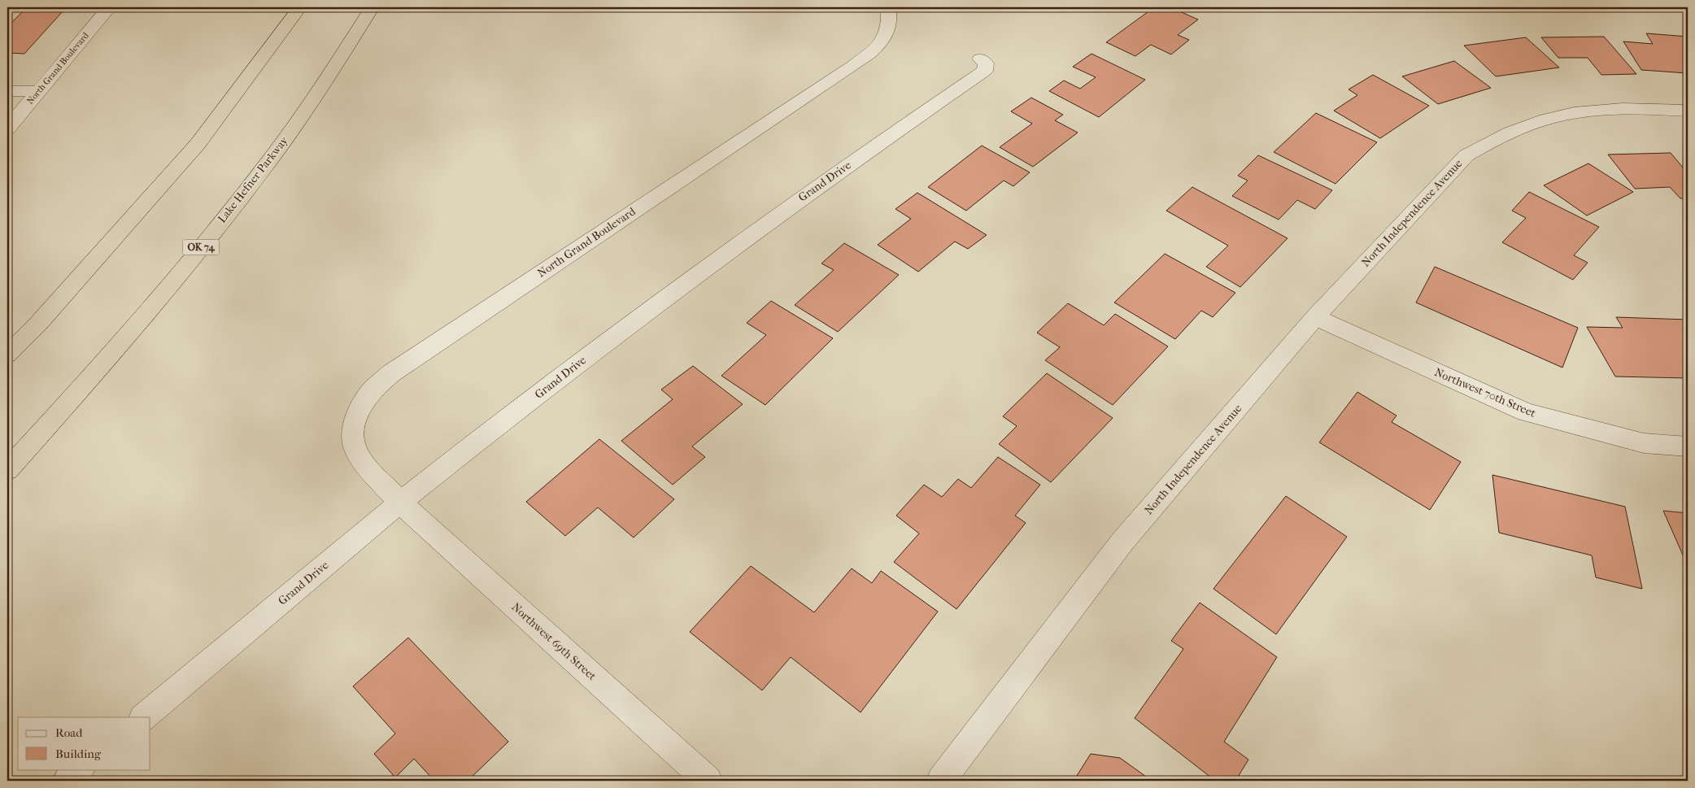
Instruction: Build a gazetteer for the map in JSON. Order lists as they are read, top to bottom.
{
  "streets": {
    "highway": ["Lake Hefner Parkway", "OK 74"],
    "street": [
      "North Grand Boulevard",
      "Grand Drive",
      "North Independence Avenue",
      "Northwest 70th Street",
      "Northwest 69th Street"
    ]
  },
  "crossings": [
    ["North Grand Boulevard", "Grand Drive"],
    ["North Grand Boulevard", "Northwest 69th Street"],
    ["Grand Drive", "Northwest 69th Street"],
    ["North Independence Avenue", "Northwest 70th Street"]
  ],
  "legend": ["Road", "Building"]
}
